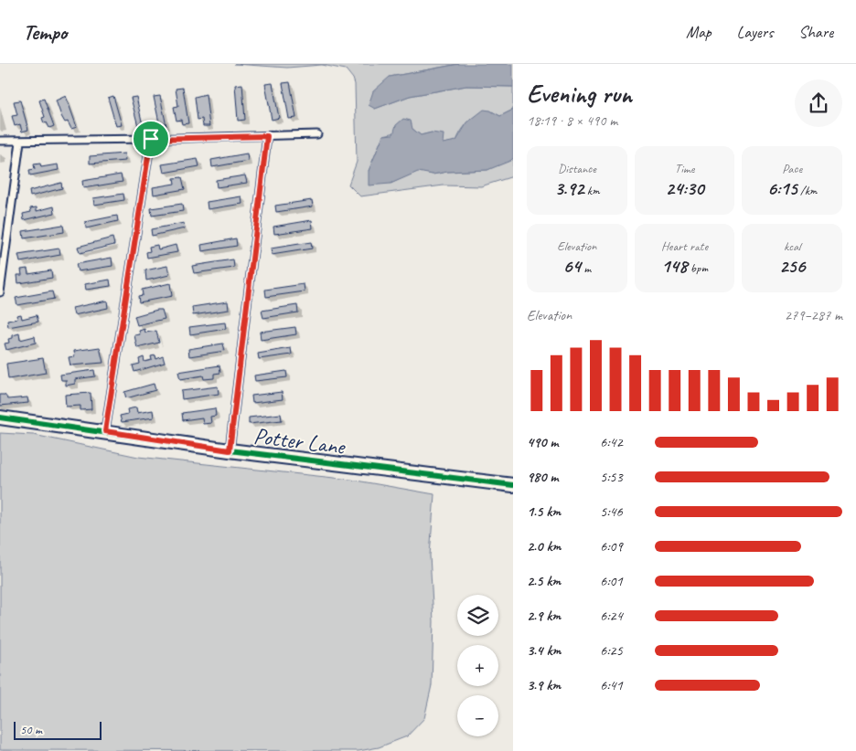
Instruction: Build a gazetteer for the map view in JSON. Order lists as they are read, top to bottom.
{
  "streets": {
    "street": ["Potter Lane"]
  },
  "scale_bar": "50 m",
  "page": {
    "header": "Tempo",
    "nav": ["Map", "Layers", "Share"],
    "heading": ["Evening run", "18:19 · 8 × 490 m"],
    "stats": [
      ["Distance", "3.92 km"],
      ["Time", "24:30"],
      ["Pace", "6:15 /km"],
      ["Elevation", "64 m"],
      ["Heart rate", "148 bpm"],
      ["kcal", "256"]
    ],
    "chart": ["Elevation", "279–287 m"],
    "list": [
      {
        "name": "490 m",
        "note": "6:42"
      },
      {
        "name": "980 m",
        "note": "5:53"
      },
      {
        "name": "1.5 km",
        "note": "5:46"
      },
      {
        "name": "2.0 km",
        "note": "6:09"
      },
      {
        "name": "2.5 km",
        "note": "6:01"
      },
      {
        "name": "2.9 km",
        "note": "6:24"
      },
      {
        "name": "3.4 km",
        "note": "6:25"
      },
      {
        "name": "3.9 km",
        "note": "6:41"
      }
    ],
    "map_buttons": ["+", "−"],
    "scale": "50 m"
  }
}
